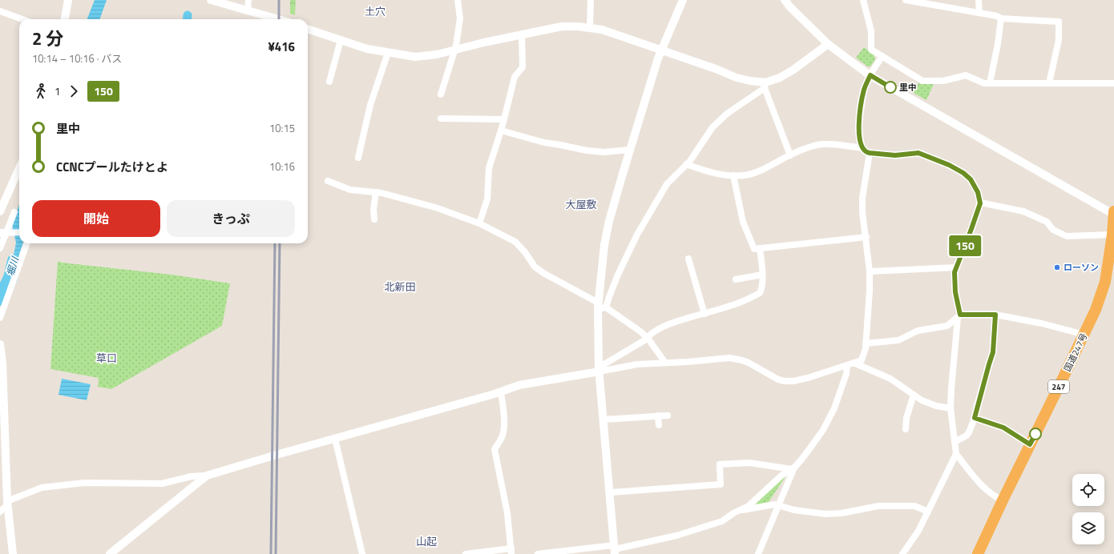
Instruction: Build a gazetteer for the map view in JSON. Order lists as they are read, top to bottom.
{
  "streets": {
    "highway": ["国道247号", "247"]
  },
  "districts": [
    "土穴",
    "大屋敷",
    "北新田",
    "草口",
    "山起"
  ],
  "water": ["堀川"],
  "places": ["里中", "ローソン"],
  "lines": ["bus line 150"],
  "page": {
    "on_map": "150",
    "heading": ["2 分", "10:14 – 10:16 · バス", "¥416"],
    "legs": ["1", "150"],
    "list": [
      {
        "name": "里中",
        "value": "10:15"
      },
      {
        "name": "CCNCプールたけとよ",
        "value": "10:16"
      }
    ],
    "buttons": ["開始", "きっぷ"]
  }
}
